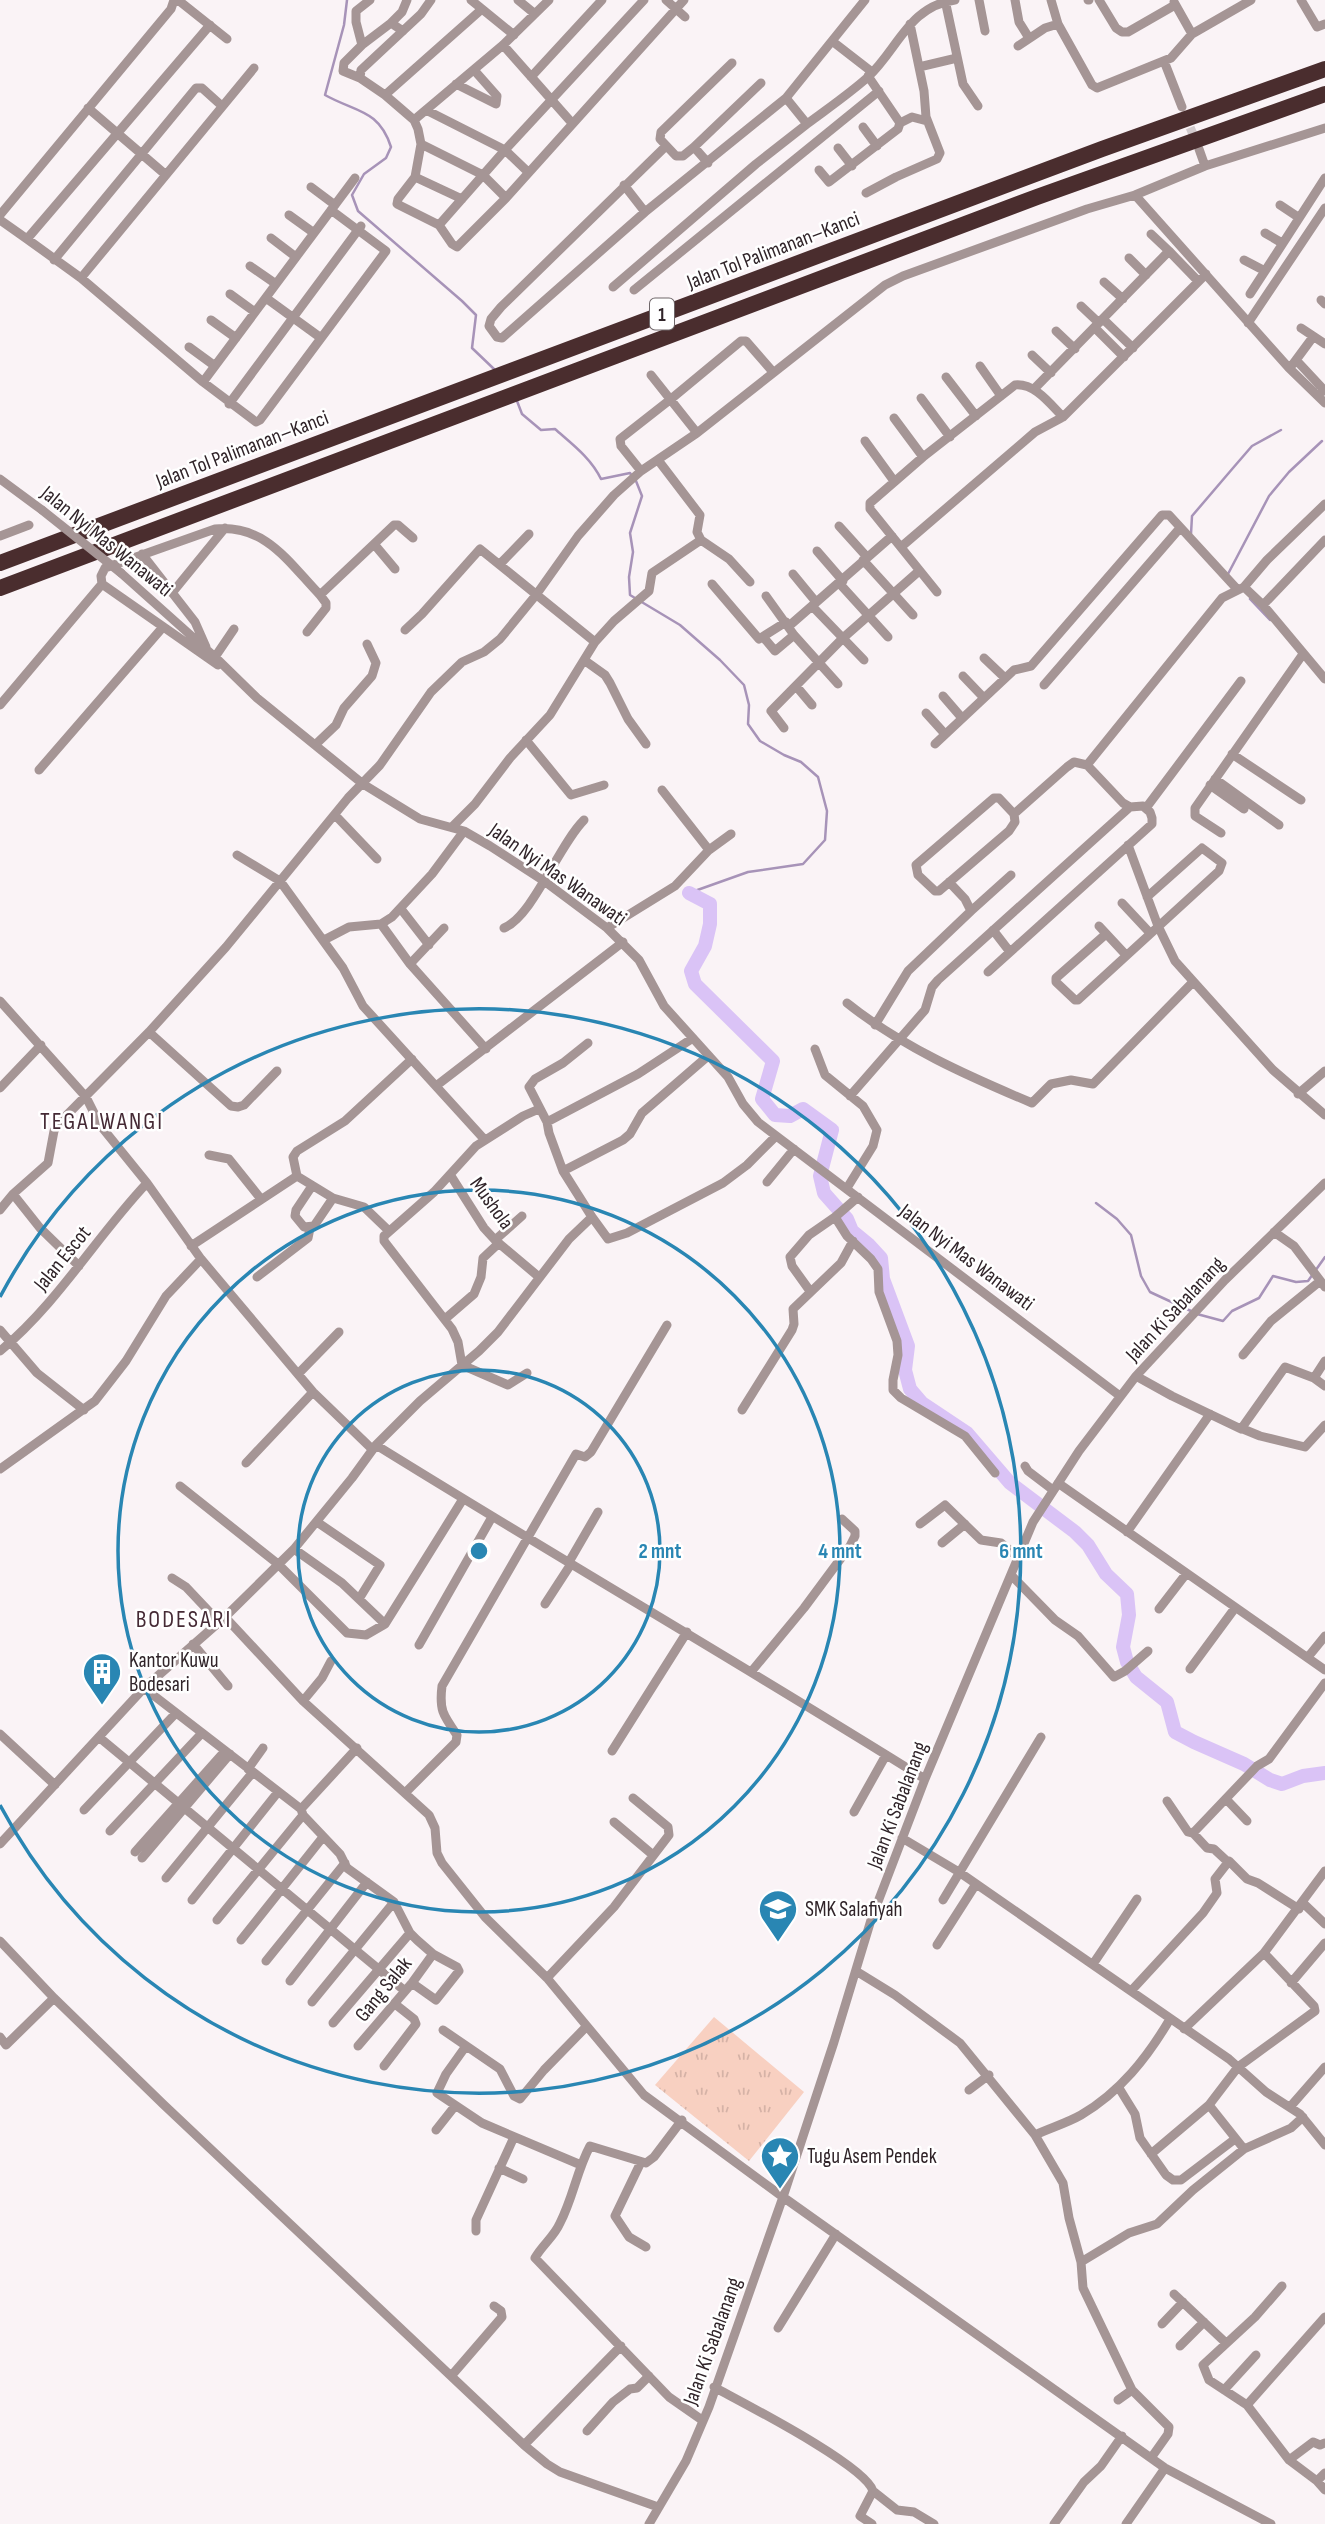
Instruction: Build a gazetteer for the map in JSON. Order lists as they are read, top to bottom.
{
  "streets": {
    "highway": ["Jalan Tol Palimanan–Kanci", "1"],
    "street": [
      "Jalan Nyi Mas Wanawati",
      "Mushola",
      "Jalan Escot",
      "Jalan Ki Sabalanang",
      "Gang Salak"
    ]
  },
  "crossings": [
    ["Jalan Nyi Mas Wanawati", "Jalan Ki Sabalanang"]
  ],
  "districts": ["TEGALWANGI", "BODESARI"],
  "places": {
    "building": ["Kantor Kuwu Bodesari"],
    "school or university": ["SMK Salafiyah"],
    "place": ["Tugu Asem Pendek"]
  },
  "rings": ["2 mnt", "4 mnt", "6 mnt"]
}
